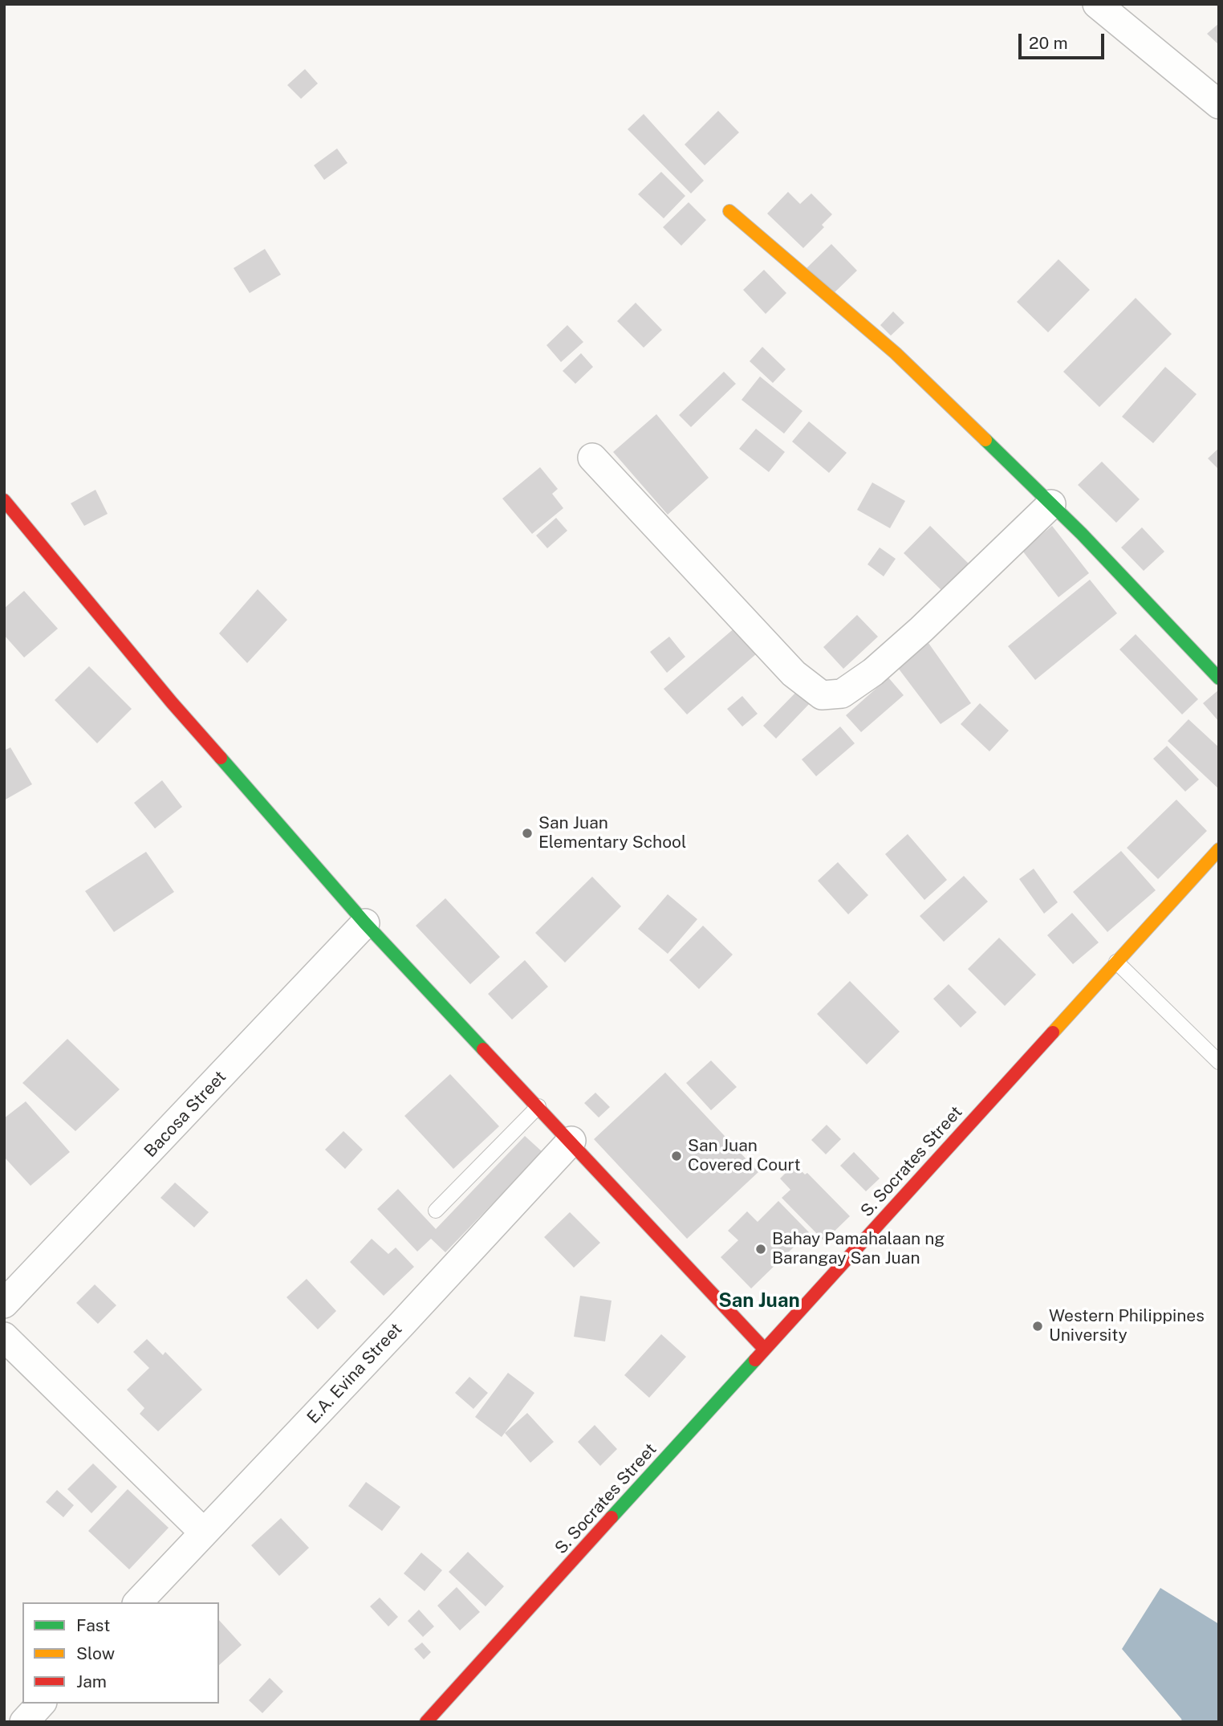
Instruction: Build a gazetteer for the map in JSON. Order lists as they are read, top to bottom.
{
  "streets": {
    "street": ["Bacosa Street", "S. Socrates Street", "E.A. Evina Street"]
  },
  "districts": ["San Juan"],
  "places": [
    "San Juan Elementary School",
    "San Juan Covered Court",
    "Bahay Pamahalaan ng Barangay San Juan",
    "Western Philippines University"
  ],
  "legend": ["Fast", "Slow", "Jam"],
  "scale_bar": "20 m"
}
